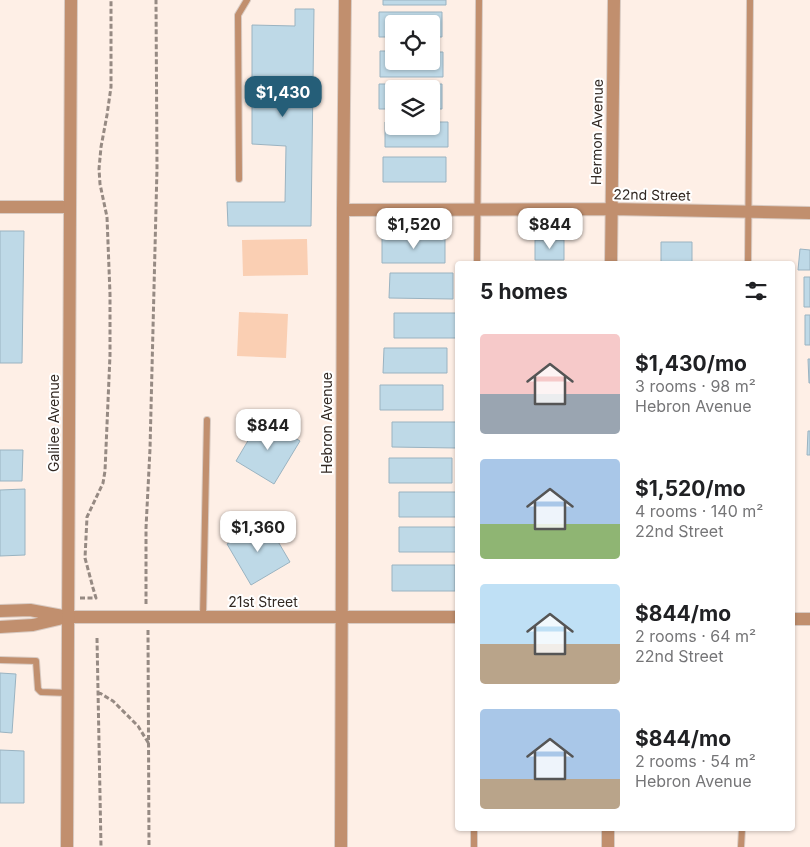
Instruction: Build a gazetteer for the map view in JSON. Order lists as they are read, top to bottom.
{
  "streets": {
    "street": [
      "Hermon Avenue",
      "22nd Street",
      "Galilee Avenue",
      "Hebron Avenue",
      "21st Street"
    ]
  },
  "crossings": [
    ["Hermon Avenue", "22nd Street"],
    ["22nd Street", "Hebron Avenue"],
    ["Galilee Avenue", "21st Street"],
    ["Hebron Avenue", "21st Street"]
  ],
  "page": {
    "price": [
      "$1,430",
      "$1,520",
      "$844",
      "$844",
      "$1,360"
    ],
    "heading": "5 homes",
    "list": [
      {
        "name": "$1,430/mo",
        "note": "3 rooms · 98 m² · Hebron Avenue"
      },
      {
        "name": "$1,520/mo",
        "note": "4 rooms · 140 m² · 22nd Street"
      },
      {
        "name": "$844/mo",
        "note": "2 rooms · 64 m² · 22nd Street"
      },
      {
        "name": "$844/mo",
        "note": "2 rooms · 54 m² · Hebron Avenue"
      }
    ]
  }
}
